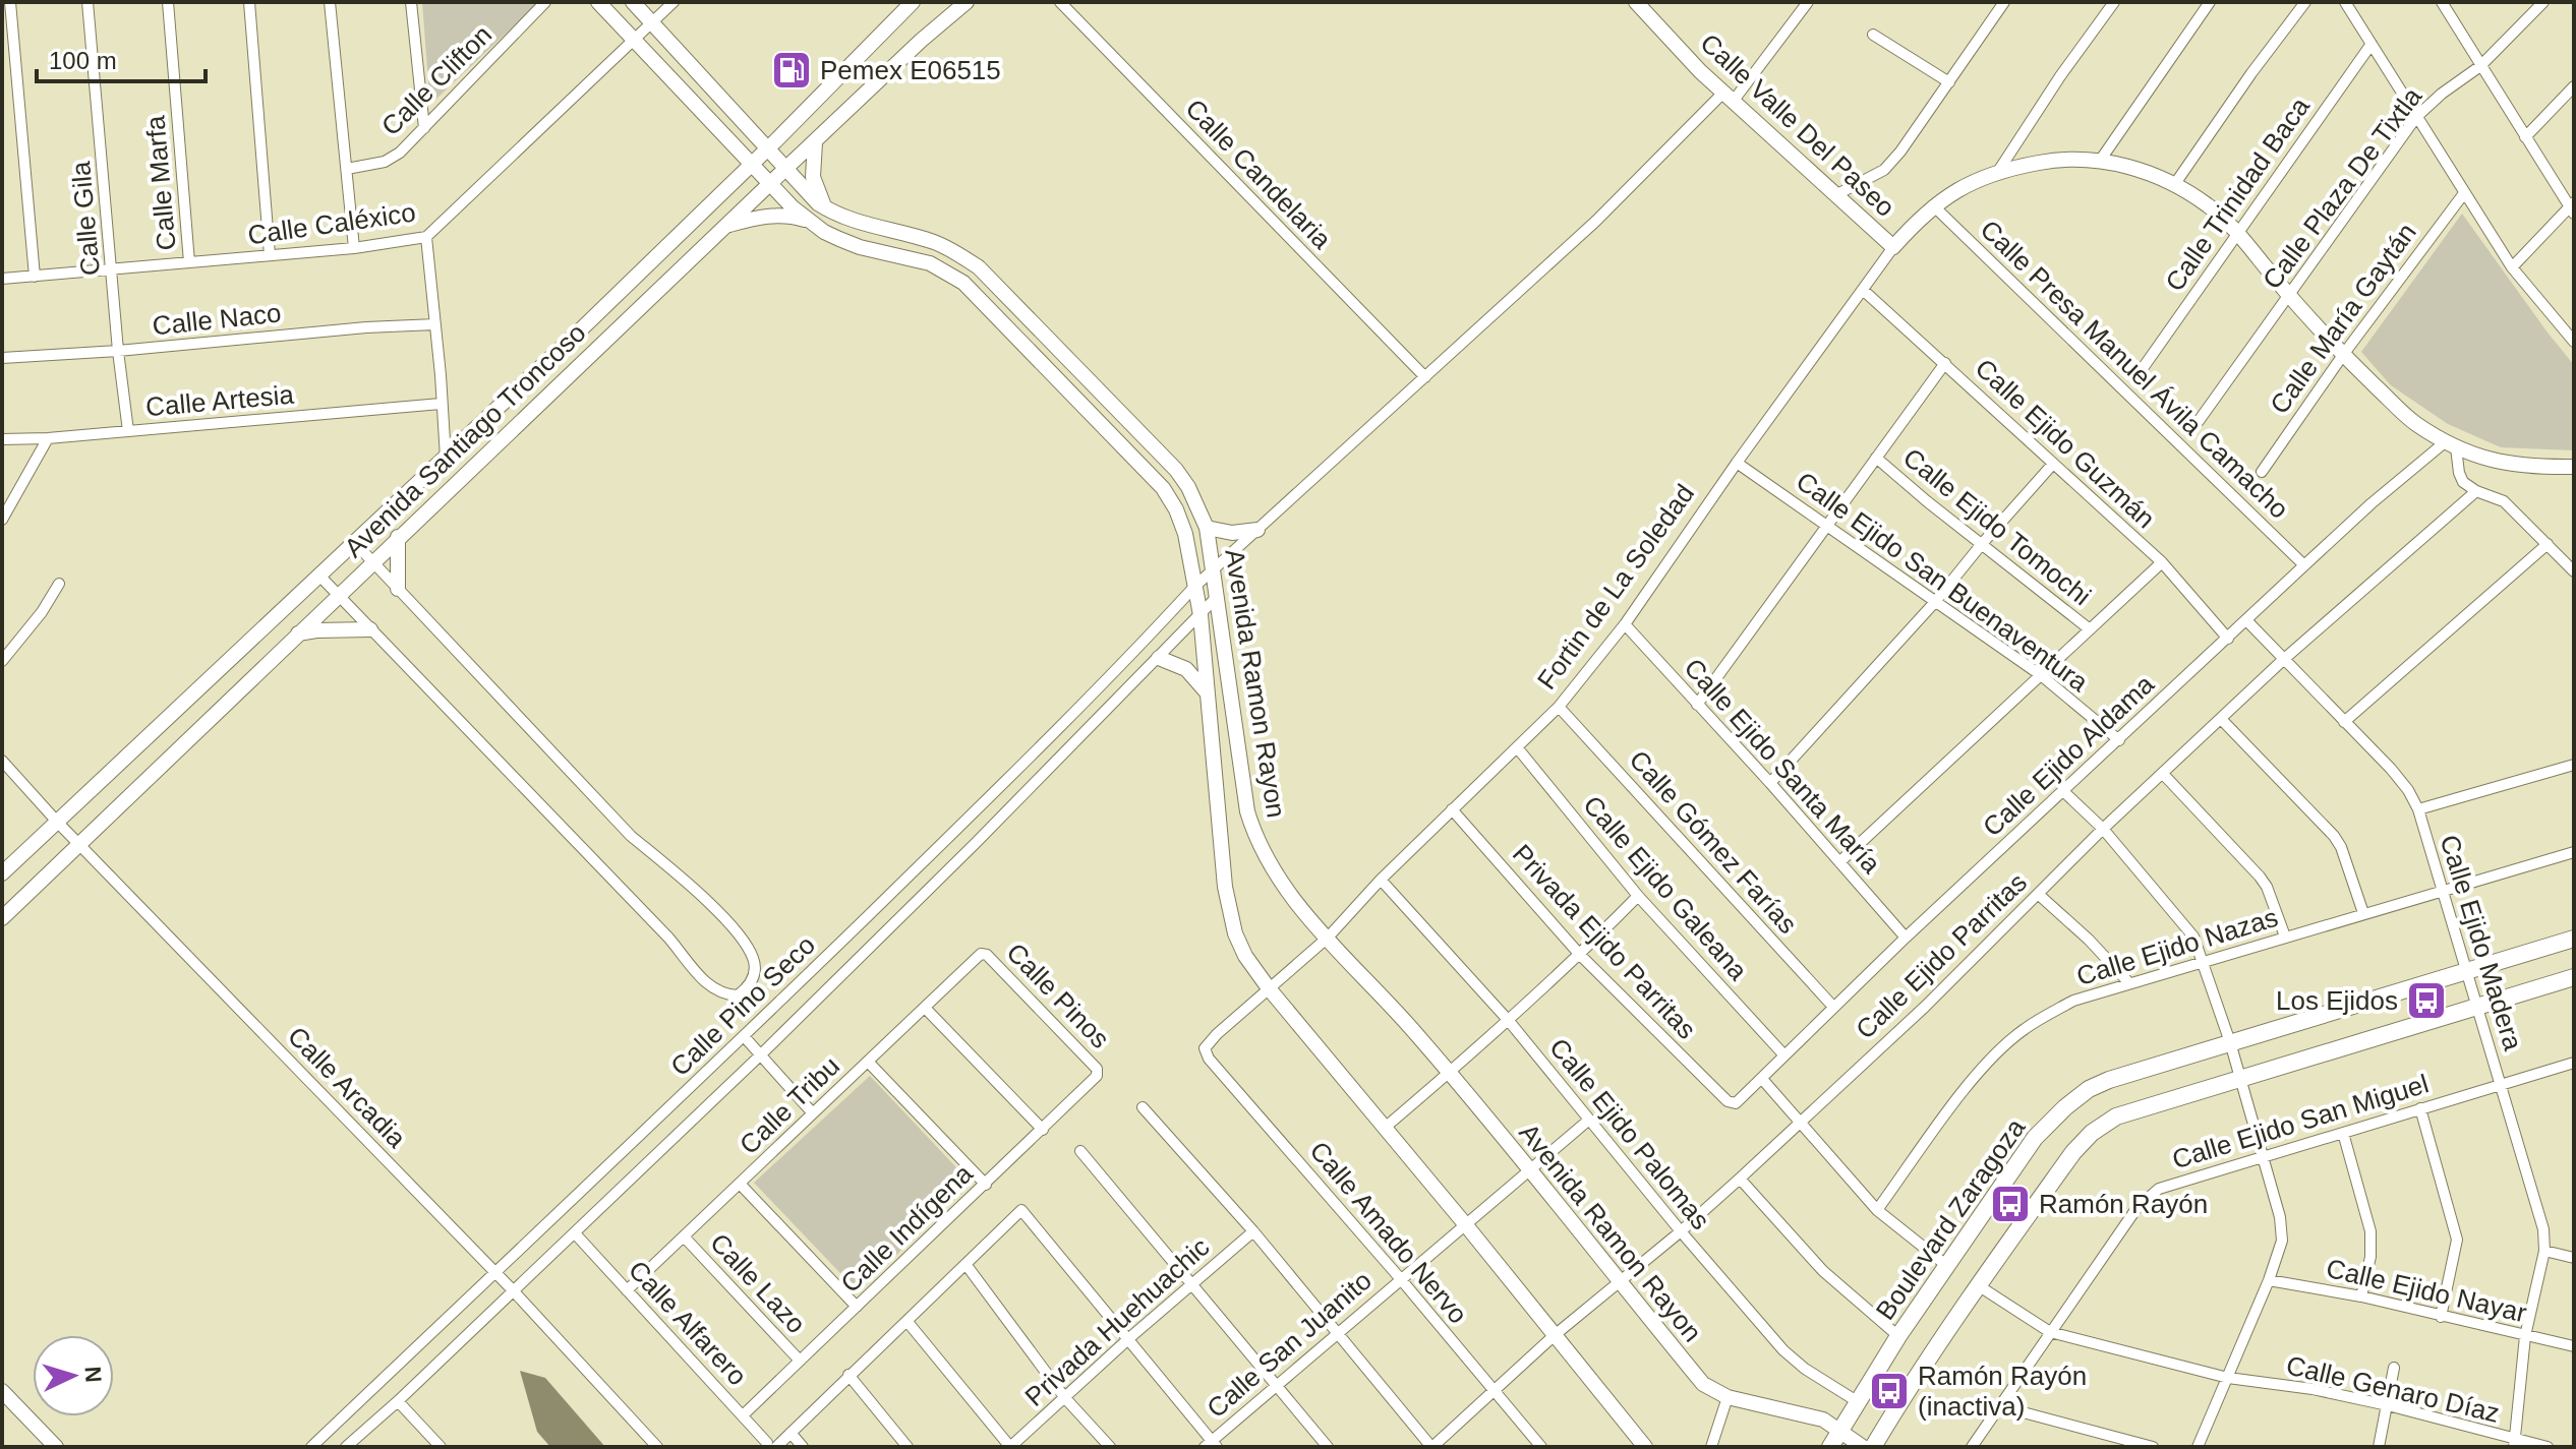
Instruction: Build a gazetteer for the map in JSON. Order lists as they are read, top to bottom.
{
  "streets": {
    "main road": [
      "Calle Valle Del Paseo",
      "Avenida Santiago Troncoso",
      "Fortin de La Soledad",
      "Avenida Ramon Rayon",
      "Boulevard Zaragoza"
    ],
    "street": [
      "Calle Clifton",
      "Calle Candelaria",
      "Calle Marfa",
      "Calle Plaza De Tixtla",
      "Calle Trinidad Baca",
      "Calle Gila",
      "Calle Caléxico",
      "Calle María Gaytán",
      "Calle Naco",
      "Calle Presa Manuel Ávila Camacho",
      "Calle Artesia",
      "Calle Ejido Guzmán",
      "Calle Ejido Tomochi",
      "Calle Ejido San Buenaventura",
      "Calle Ejido Aldama",
      "Calle Ejido Santa María",
      "Calle Gómez Farías",
      "Calle Ejido Galeana",
      "Privada Ejido Parritas",
      "Calle Ejido Madera",
      "Calle Ejido Nazas",
      "Calle Ejido Parritas",
      "Calle Pinos",
      "Calle Pino Seco",
      "Calle Arcadia",
      "Calle Tribu",
      "Calle Ejido San Miguel",
      "Calle Ejido Palomas",
      "Calle Indígena",
      "Calle Amado Nervo",
      "Calle Lazo",
      "Calle Ejido Nayar",
      "Privada Huehuachic",
      "Calle Alfarero",
      "Calle San Juanito",
      "Calle Genaro Díaz"
    ]
  },
  "crossings": [
    ["Calle Valle Del Paseo", "Fortin de La Soledad"],
    ["Calle Valle Del Paseo", "Calle Pino Seco"],
    ["Calle Candelaria", "Calle Pino Seco"],
    ["Calle Marfa", "Calle Caléxico"],
    ["Calle Plaza De Tixtla", "Fortin de La Soledad"],
    ["Calle Trinidad Baca", "Fortin de La Soledad"],
    ["Calle Gila", "Calle Caléxico"],
    ["Calle Gila", "Calle Naco"],
    ["Calle Gila", "Calle Artesia"],
    ["Calle Caléxico", "Avenida Ramon Rayon"],
    ["Calle María Gaytán", "Fortin de La Soledad"],
    ["Calle Presa Manuel Ávila Camacho", "Fortin de La Soledad"],
    ["Calle Presa Manuel Ávila Camacho", "Calle Ejido Aldama"],
    ["Avenida Santiago Troncoso", "Avenida Ramon Rayon"],
    ["Avenida Santiago Troncoso", "Calle Arcadia"],
    ["Calle Ejido Guzmán", "Fortin de La Soledad"],
    ["Calle Ejido Guzmán", "Calle Ejido Aldama"],
    ["Calle Ejido San Buenaventura", "Fortin de La Soledad"],
    ["Calle Ejido San Buenaventura", "Calle Ejido Aldama"],
    ["Fortin de La Soledad", "Avenida Ramon Rayon"],
    ["Fortin de La Soledad", "Calle Ejido Aldama"],
    ["Fortin de La Soledad", "Calle Ejido Santa María"],
    ["Fortin de La Soledad", "Calle Gómez Farías"],
    ["Fortin de La Soledad", "Calle Ejido Galeana"],
    ["Fortin de La Soledad", "Privada Ejido Parritas"],
    ["Fortin de La Soledad", "Calle Ejido Palomas"],
    ["Fortin de La Soledad", "Calle Amado Nervo"],
    ["Avenida Ramon Rayon", "Calle Ejido Parritas"],
    ["Avenida Ramon Rayon", "Calle Pino Seco"],
    ["Avenida Ramon Rayon", "Boulevard Zaragoza"],
    ["Avenida Ramon Rayon", "Calle San Juanito"],
    ["Calle Ejido Aldama", "Calle Ejido Santa María"],
    ["Calle Ejido Aldama", "Calle Gómez Farías"],
    ["Calle Ejido Aldama", "Calle Ejido Galeana"],
    ["Calle Ejido Aldama", "Privada Ejido Parritas"],
    ["Calle Ejido Aldama", "Calle Ejido Madera"],
    ["Calle Ejido Madera", "Calle Ejido Nazas"],
    ["Calle Ejido Madera", "Calle Ejido Parritas"],
    ["Calle Ejido Madera", "Calle Ejido San Miguel"],
    ["Calle Ejido Madera", "Boulevard Zaragoza"],
    ["Calle Ejido Madera", "Calle Ejido Nayar"],
    ["Calle Ejido Madera", "Calle Genaro Díaz"],
    ["Calle Ejido Parritas", "Calle Ejido Palomas"],
    ["Calle Ejido Parritas", "Calle Amado Nervo"],
    ["Calle Pinos", "Calle Tribu"],
    ["Calle Pinos", "Calle Indígena"],
    ["Calle Pino Seco", "Calle Arcadia"],
    ["Calle Pino Seco", "Calle Alfarero"],
    ["Calle Tribu", "Calle Lazo"],
    ["Calle Tribu", "Calle Alfarero"],
    ["Calle Ejido Palomas", "Boulevard Zaragoza"],
    ["Calle Ejido Palomas", "Calle San Juanito"],
    ["Calle Indígena", "Calle Lazo"],
    ["Calle Indígena", "Calle Alfarero"],
    ["Calle Amado Nervo", "Calle San Juanito"]
  ],
  "places": {
    "fuel station": ["Pemex E06515"],
    "bus stop": ["Los Ejidos", "Ramón Rayón", "Ramón Rayón (inactiva)"]
  },
  "scale_bar": "100 m",
  "north": "right"
}
